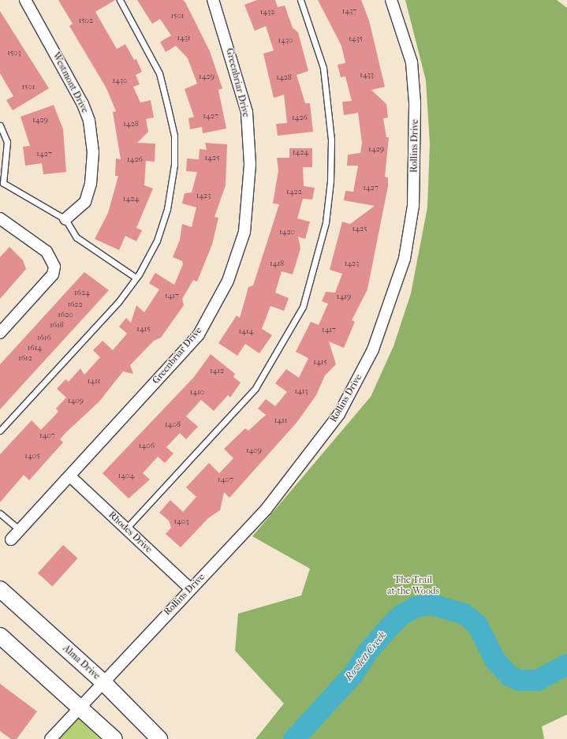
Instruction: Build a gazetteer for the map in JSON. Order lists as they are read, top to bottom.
{
  "streets": {
    "main road": ["Alma Drive"],
    "street": [
      "Westmont Drive",
      "Greenbriar Drive",
      "Rollins Drive",
      "Rhodes Drive"
    ]
  },
  "crossings": [
    ["Greenbriar Drive", "Rhodes Drive"],
    ["Rollins Drive", "Rhodes Drive"],
    ["Rollins Drive", "Alma Drive"]
  ],
  "water": ["Rowlett Creek"],
  "parks": ["The Trail at the Woods"],
  "house_numbers": [
    "1437",
    "1432",
    "1501",
    "1502",
    "1431",
    "1435",
    "1430",
    "1503",
    "1433",
    "1429",
    "1428",
    "1430",
    "1501",
    "1427",
    "1426",
    "1429",
    "1428",
    "1429",
    "1424",
    "1427",
    "1425",
    "1426",
    "1427",
    "1422",
    "1423",
    "1424",
    "1425",
    "1420",
    "1418",
    "1423",
    "1624",
    "1417",
    "1419",
    "1622",
    "1620",
    "1618",
    "1415",
    "1417",
    "1414",
    "1616",
    "1614",
    "1612",
    "1415",
    "1412",
    "1411",
    "1413",
    "1410",
    "1409",
    "1411",
    "1408",
    "1407",
    "1406",
    "1409",
    "1405",
    "1404",
    "1407",
    "1403"
  ]
}
